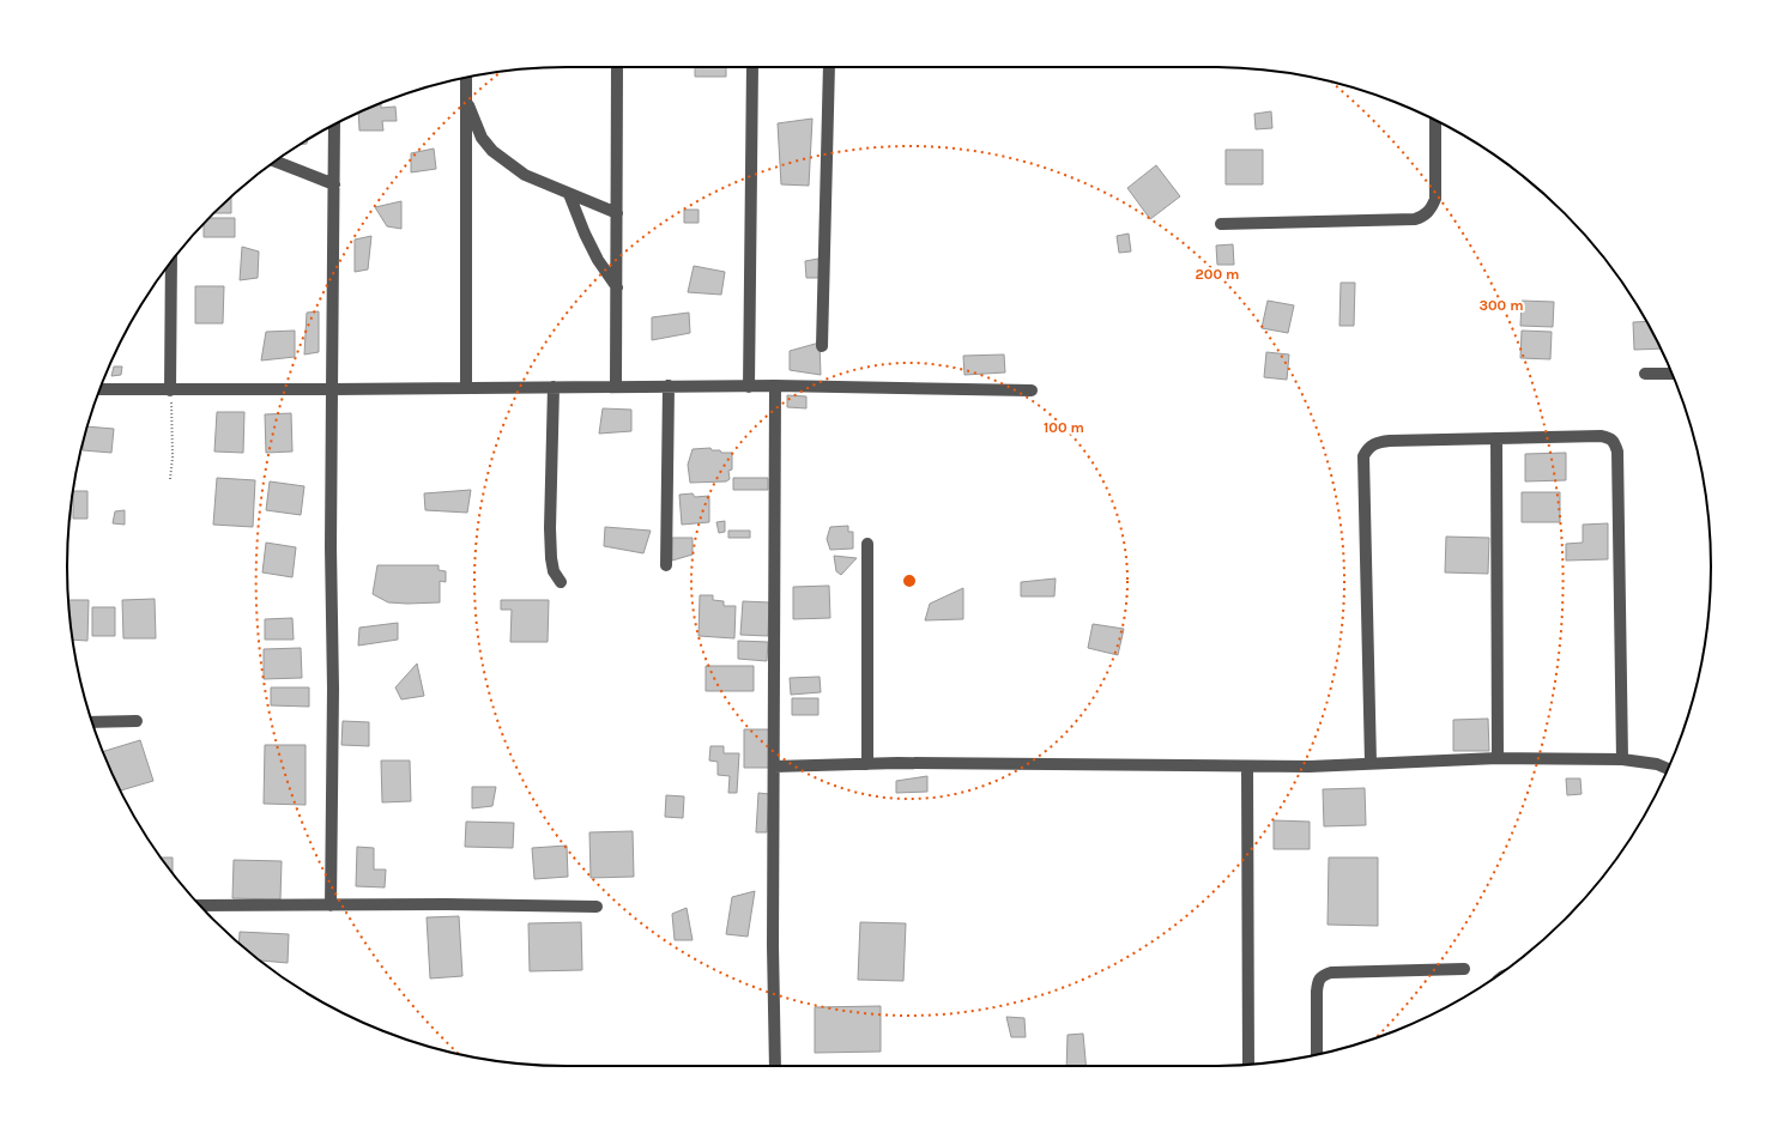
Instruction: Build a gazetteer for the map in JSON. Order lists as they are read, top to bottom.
{
  "rings": ["200 m", "300 m", "100 m"]
}
